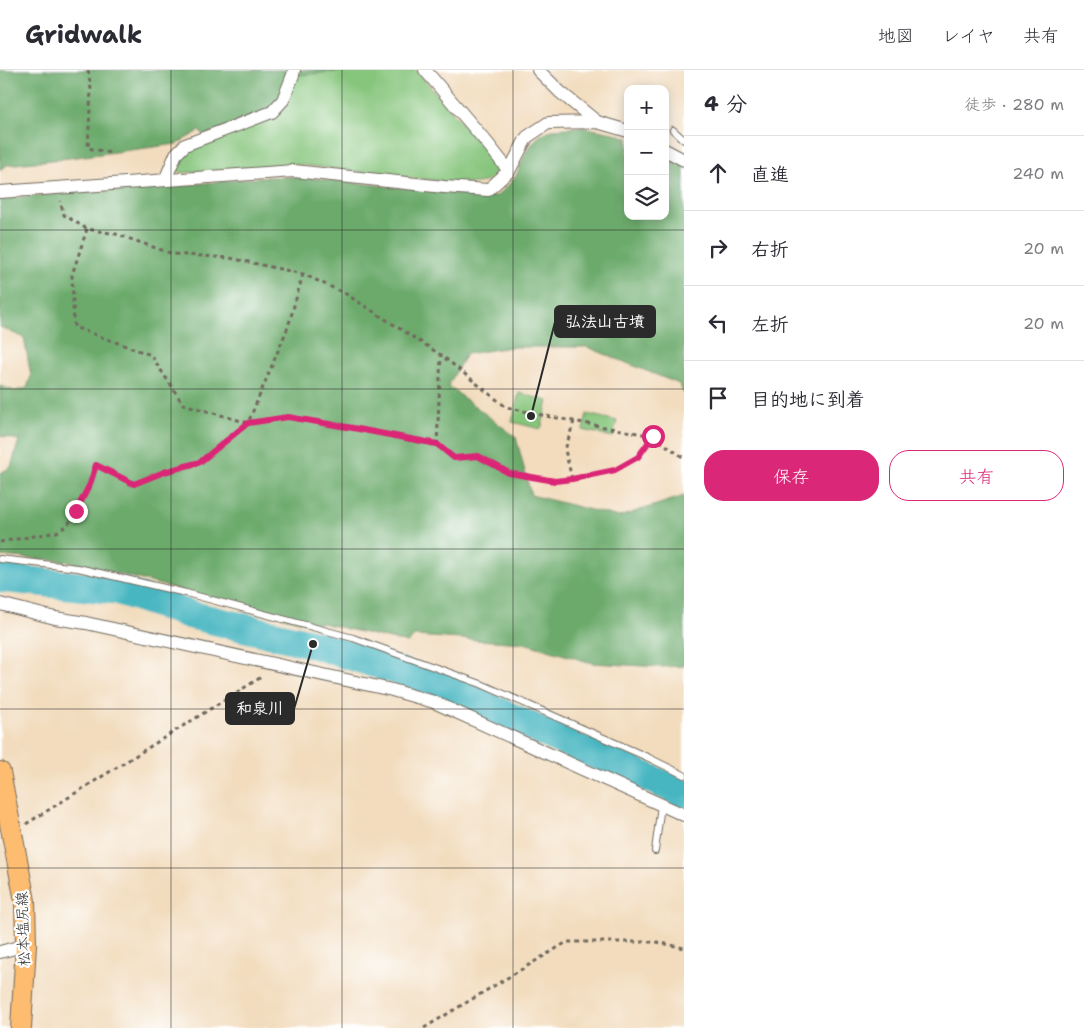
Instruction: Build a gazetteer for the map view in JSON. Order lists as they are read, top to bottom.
{
  "streets": {
    "main road": ["松本塩尻線"]
  },
  "places": ["弘法山古墳", "和泉川"],
  "page": {
    "header": "Gridwalk",
    "nav": ["地図", "レイヤ", "共有"],
    "heading": ["4 分", "徒歩 · 280 m"],
    "map_buttons": ["+", "−"],
    "list": [
      ["直進", "240 m"],
      ["右折", "20 m"],
      ["左折", "20 m"],
      "目的地に到着"
    ],
    "buttons": ["保存", "共有"]
  }
}
